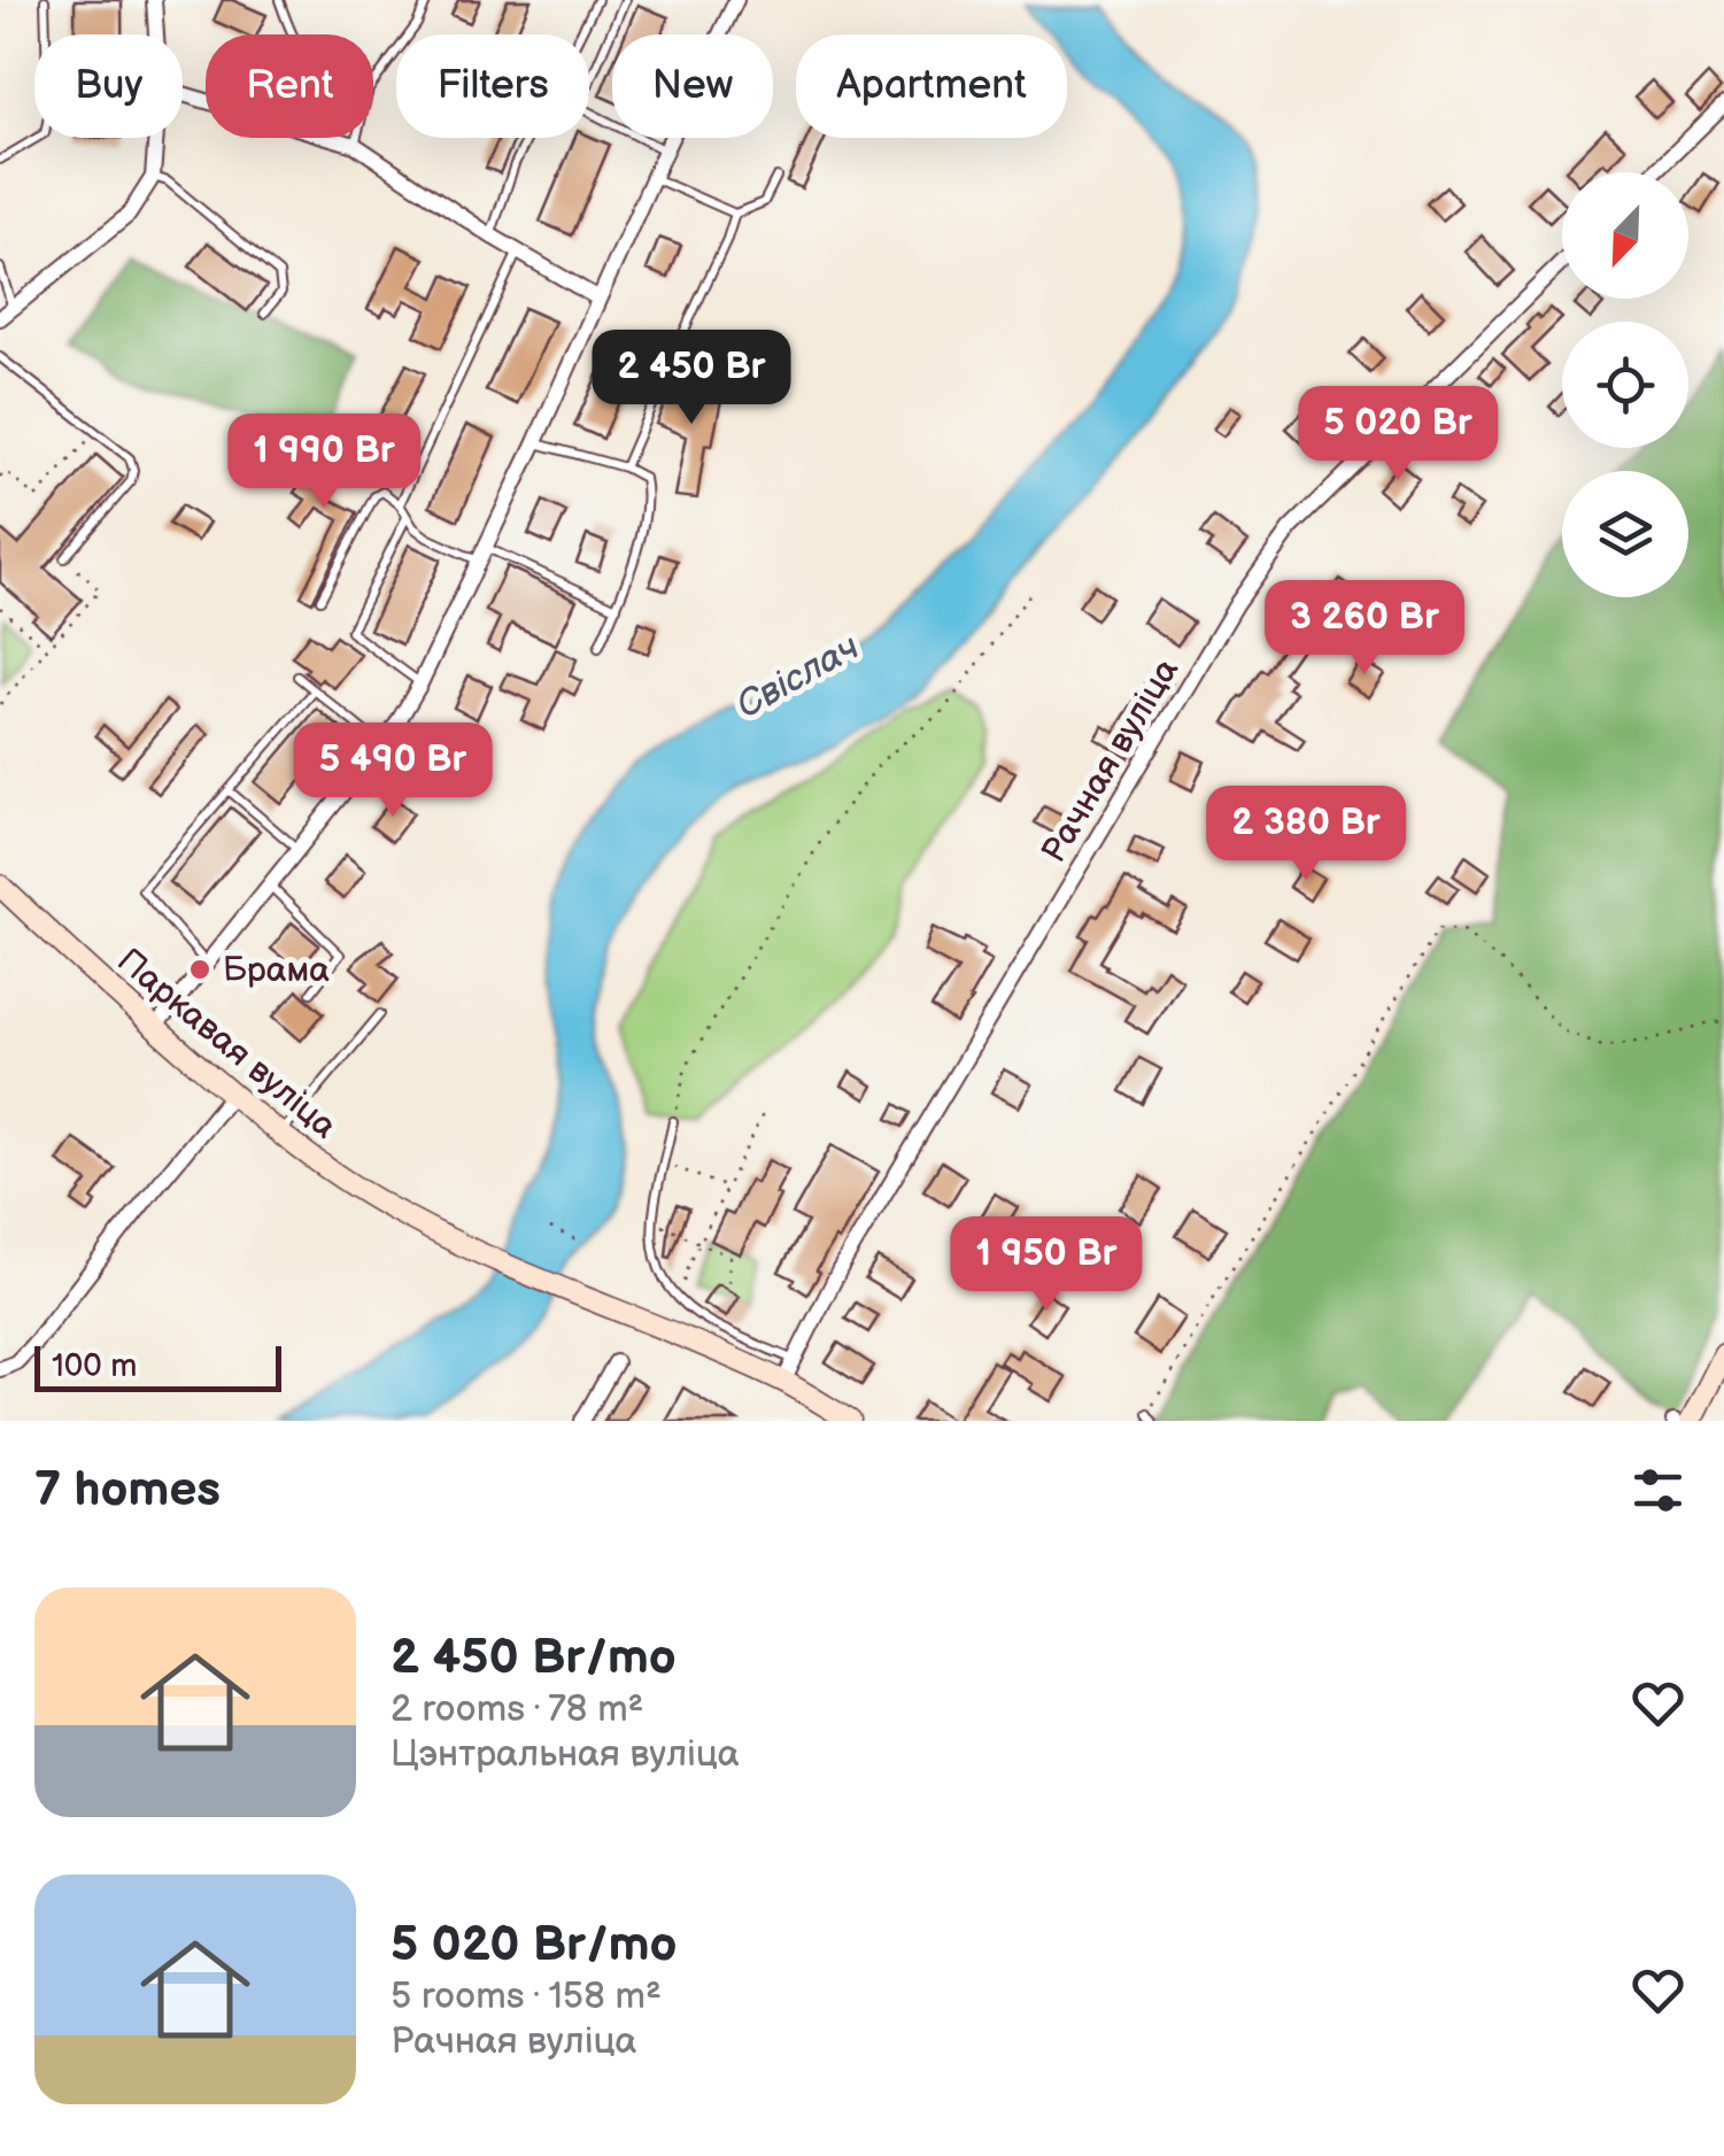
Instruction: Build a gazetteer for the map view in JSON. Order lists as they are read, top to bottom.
{
  "streets": {
    "main road": ["Паркавая вуліца"],
    "street": ["Рачная вуліца"]
  },
  "crossings": [
    ["Рачная вуліца", "Паркавая вуліца"]
  ],
  "water": ["Свіслач"],
  "places": ["Брама"],
  "scale_bar": "100 m",
  "north": "bottom left",
  "page": {
    "chip": [
      "Buy",
      "Rent",
      "Filters",
      "New",
      "Apartment"
    ],
    "price": [
      "2 450 Br",
      "5 020 Br",
      "1 990 Br",
      "3 260 Br",
      "5 490 Br",
      "2 380 Br",
      "1 950 Br"
    ],
    "scale": "100 m",
    "heading": "7 homes",
    "list": [
      {
        "name": "2 450 Br/mo",
        "note": "2 rooms · 78 m² · Цэнтральная вуліца"
      },
      {
        "name": "5 020 Br/mo",
        "note": "5 rooms · 158 m² · Рачная вуліца"
      }
    ]
  }
}
